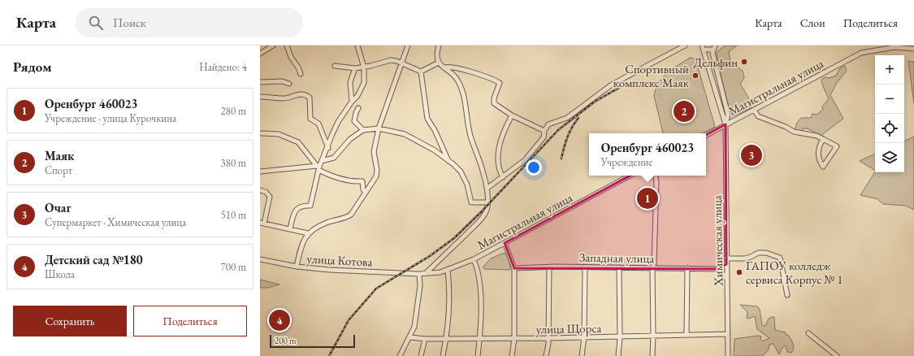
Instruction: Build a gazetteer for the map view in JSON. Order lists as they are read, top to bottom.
{
  "streets": {
    "street": [
      "Магистральная улица",
      "Химическая улица",
      "Западная улица",
      "улица Котова",
      "улица Щорса"
    ]
  },
  "crossings": [
    ["Магистральная улица", "Химическая улица"],
    ["Магистральная улица", "улица Котова"],
    ["Химическая улица", "улица Щорса"]
  ],
  "places": ["Дельфин", "Спортивный комплекс Маяк", "ГАПОУ колледж сервиса Корпус № 1"],
  "scale_bar": "200 m",
  "page": {
    "header": "Карта",
    "search": "Поиск",
    "nav": ["Карта", "Слои", "Поделиться"],
    "heading": ["Рядом", "Найдено: 4"],
    "map_buttons": ["+", "−"],
    "list": [
      {
        "mark": "1",
        "name": "Оренбург 460023",
        "note": "Учреждение · улица Курочкина",
        "value": "280 m"
      },
      {
        "mark": "2",
        "name": "Маяк",
        "note": "Спорт",
        "value": "380 m"
      },
      {
        "mark": "3",
        "name": "Очаг",
        "note": "Супермаркет · Химическая улица",
        "value": "510 m"
      },
      {
        "mark": "4",
        "name": "Детский сад №180",
        "note": "Школа",
        "value": "700 m"
      }
    ],
    "pins": [
      "2",
      "3",
      "1",
      "4"
    ],
    "popup": ["Оренбург 460023", "Учреждение"],
    "buttons": ["Сохранить", "Поделиться"],
    "scale": "200 m"
  }
}
